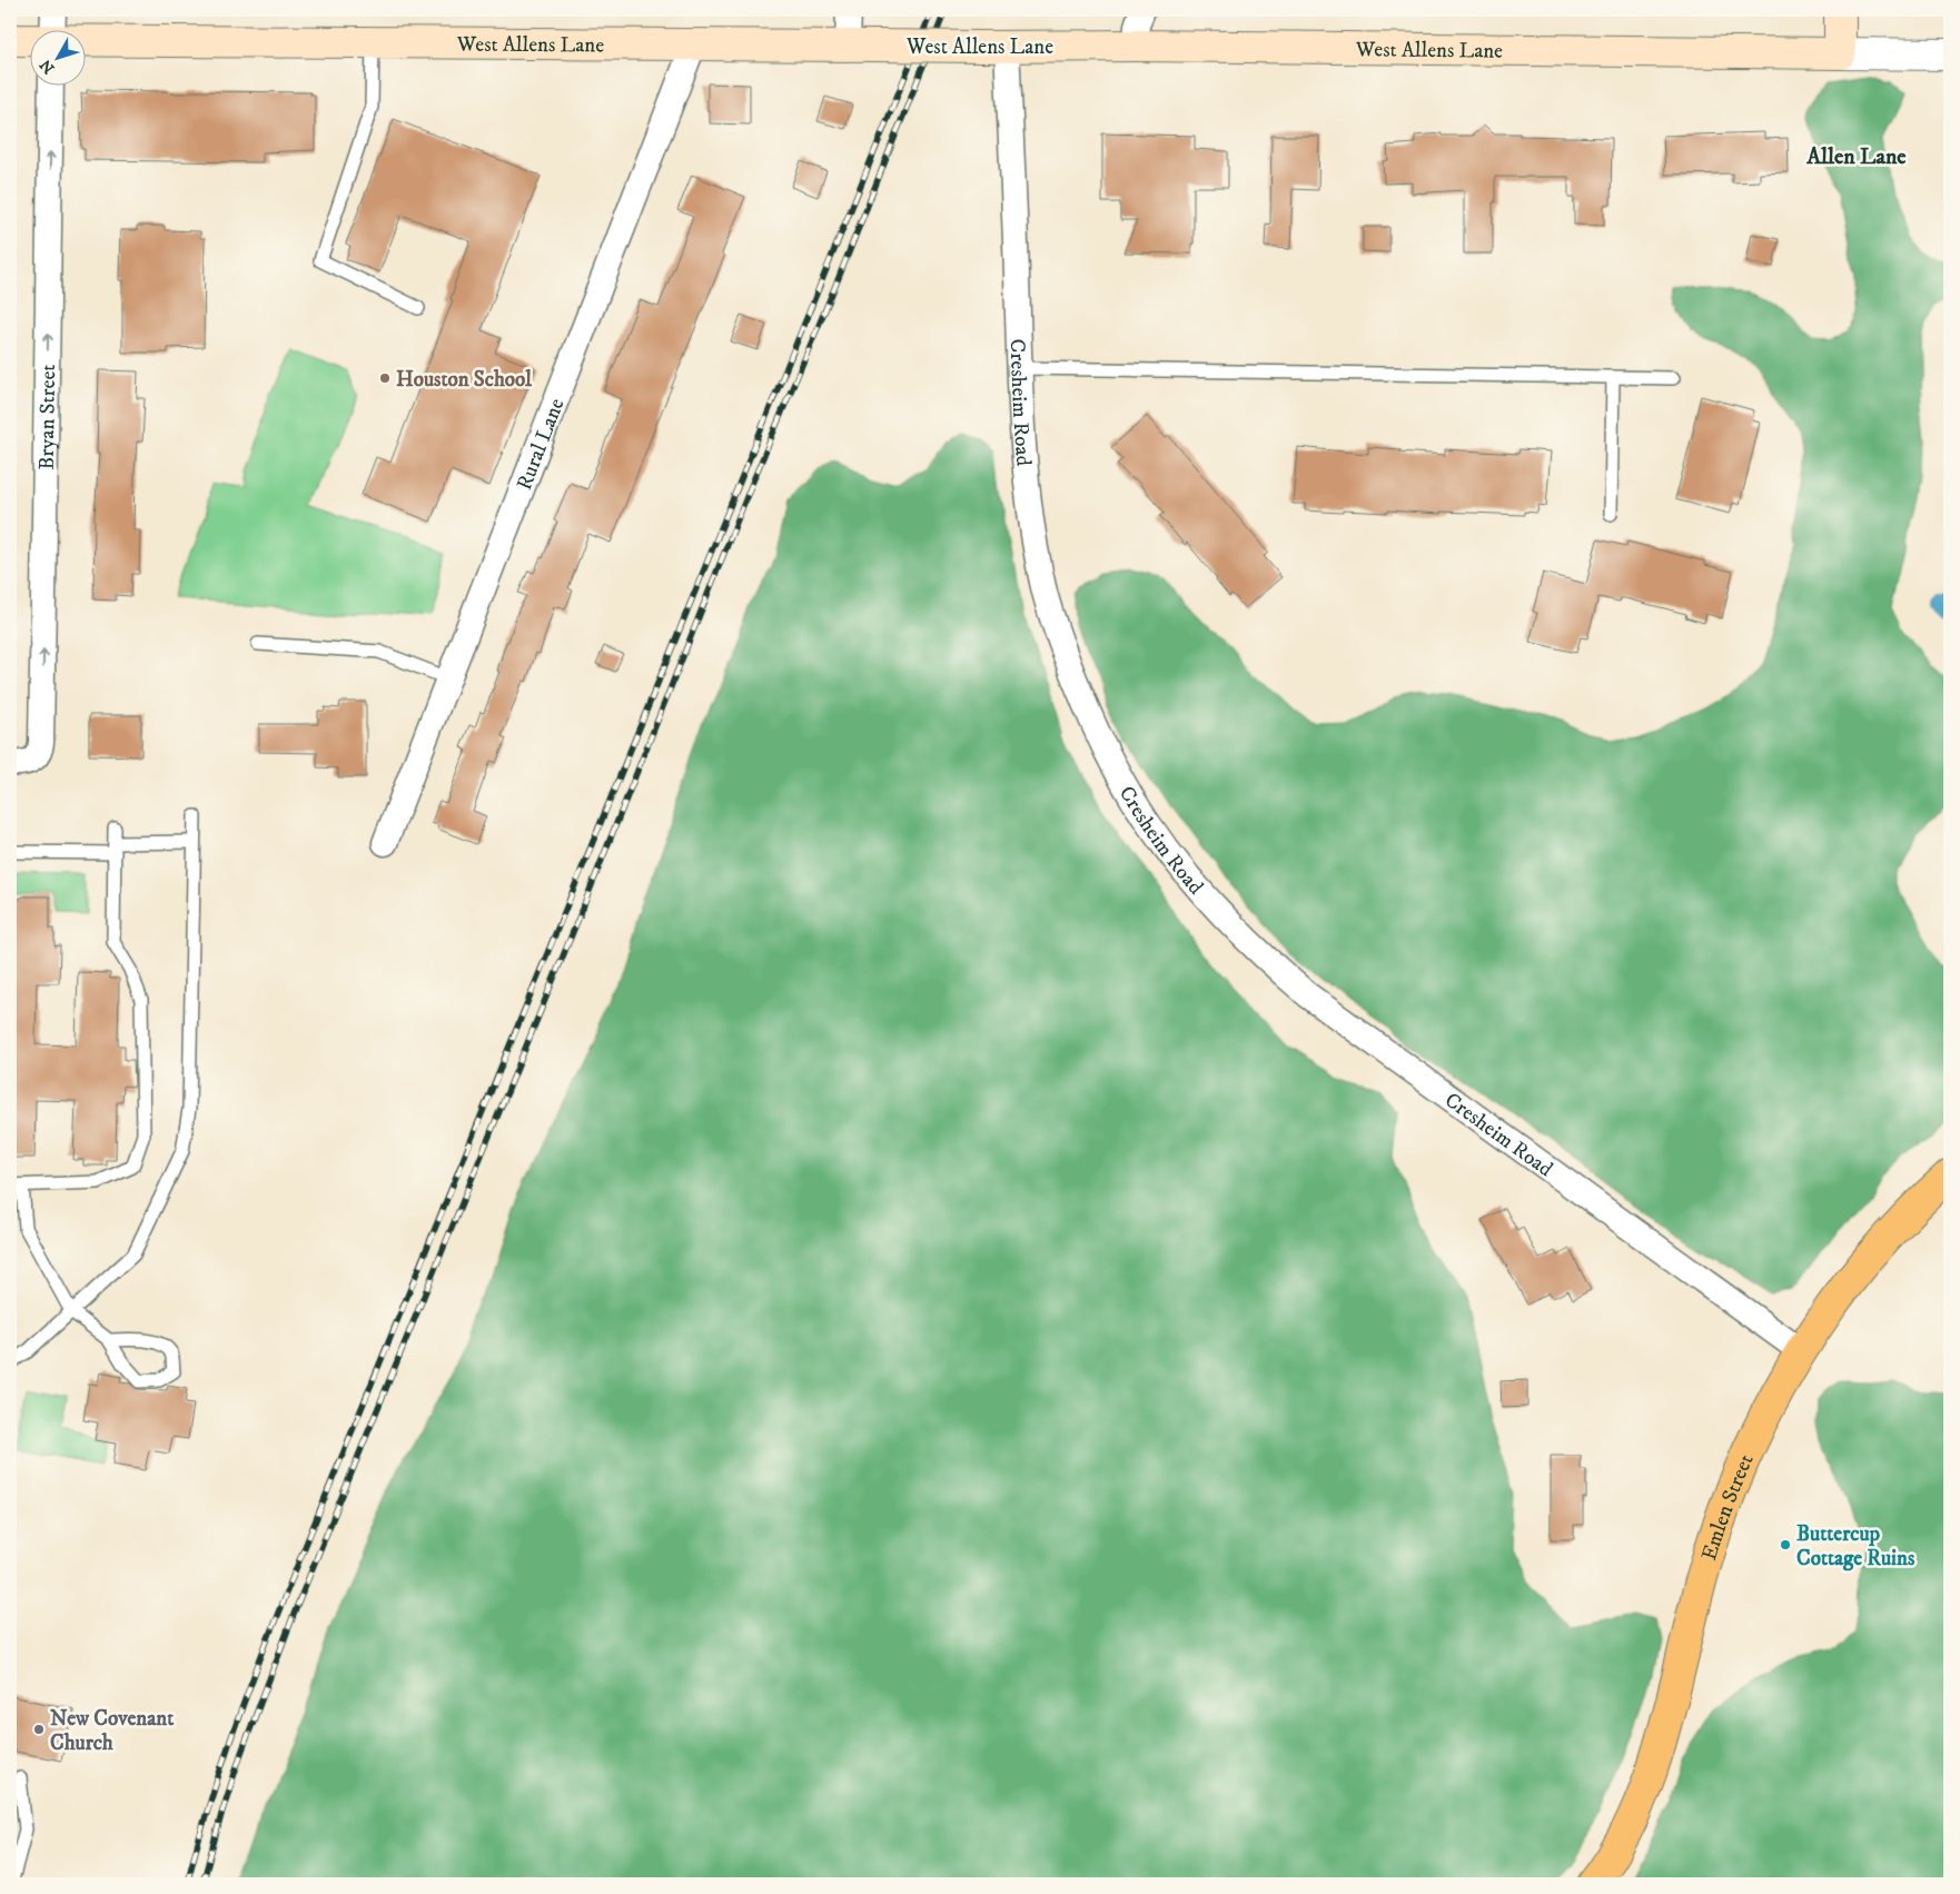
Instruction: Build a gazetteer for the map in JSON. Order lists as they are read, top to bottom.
{
  "streets": {
    "main road": ["West Allens Lane", "Emlen Street"],
    "street": ["Cresheim Road", "Bryan Street", "Rural Lane"]
  },
  "crossings": [
    ["West Allens Lane", "Cresheim Road"],
    ["West Allens Lane", "Rural Lane"],
    ["Cresheim Road", "Emlen Street"]
  ],
  "one_way": ["Bryan Street"],
  "districts": ["Allen Lane"],
  "places": ["Houston School", "Buttercup Cottage Ruins", "New Covenant Church"],
  "north": "bottom left"
}
